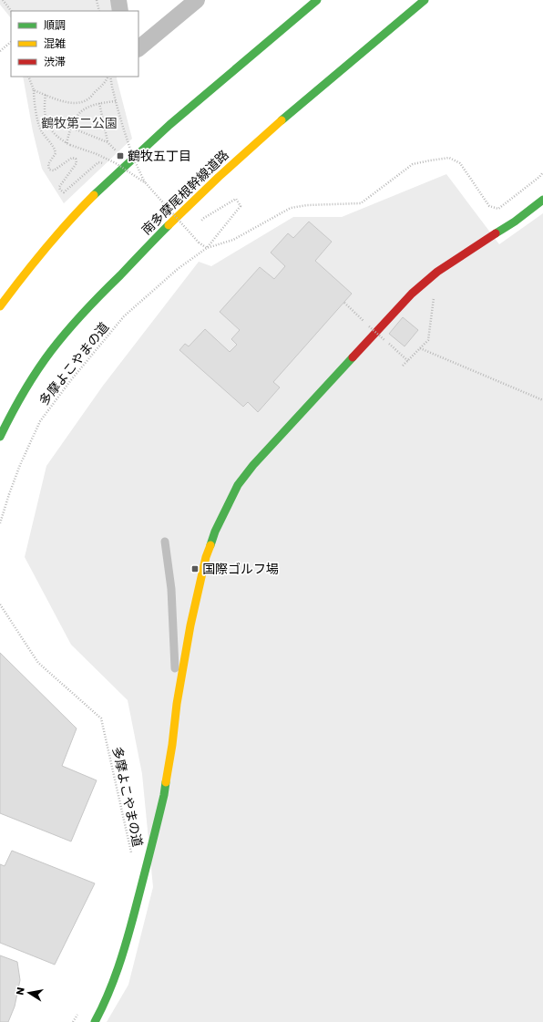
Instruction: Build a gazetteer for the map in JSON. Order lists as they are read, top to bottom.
{
  "streets": {
    "main road": ["南多摩尾根幹線道路"],
    "path": ["多摩よこやまの道"]
  },
  "parks": ["鶴牧第二公園"],
  "places": {
    "transit": ["鶴牧五丁目", "国際ゴルフ場"]
  },
  "legend": ["順調", "混雑", "渋滞"],
  "north": "left"
}
